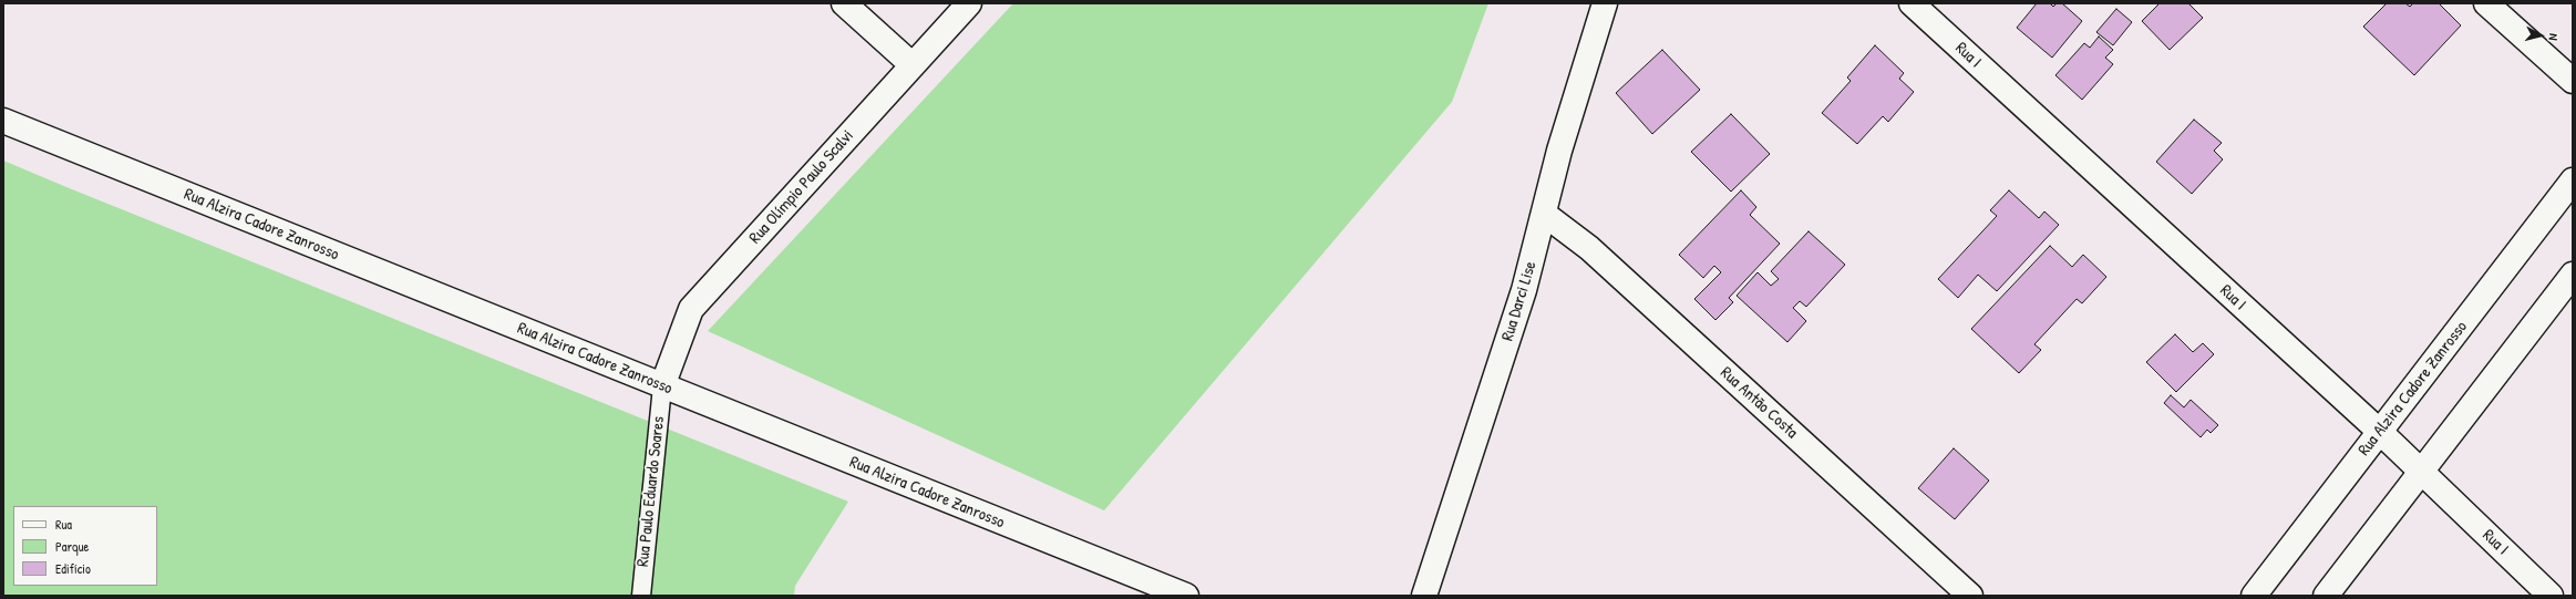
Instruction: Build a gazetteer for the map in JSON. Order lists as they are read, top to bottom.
{
  "streets": {
    "street": [
      "Rua I",
      "Rua Olímpio Paulo Scalvi",
      "Rua Alzira Cadore Zanrosso",
      "Rua Darci Lise",
      "Rua Antão Costa"
    ],
    "lane": ["Rua Paulo Eduardo Soares"]
  },
  "crossings": [
    ["Rua I", "Rua Alzira Cadore Zanrosso"],
    ["Rua Olímpio Paulo Scalvi", "Rua Alzira Cadore Zanrosso"],
    ["Rua Olímpio Paulo Scalvi", "Rua Paulo Eduardo Soares"],
    ["Rua Alzira Cadore Zanrosso", "Rua Paulo Eduardo Soares"],
    ["Rua Darci Lise", "Rua Antão Costa"]
  ],
  "legend": ["Rua", "Parque", "Edifício"],
  "north": "right"
}
